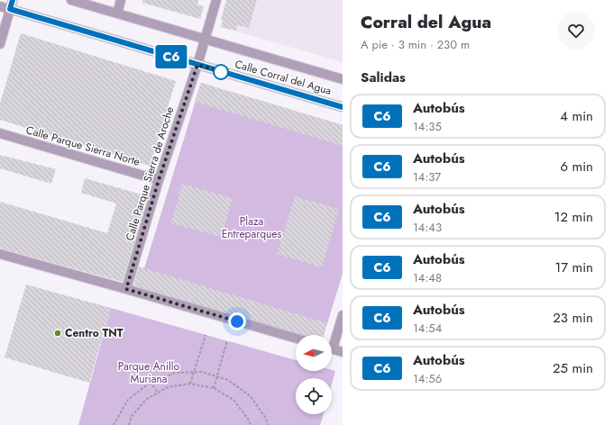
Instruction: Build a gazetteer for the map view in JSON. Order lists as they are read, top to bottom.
{
  "streets": {
    "street": ["Calle Corral del Agua", "Calle Parque Sierra Norte", "Calle Parque Sierra de Aroche"]
  },
  "crossings": [
    ["Calle Corral del Agua", "Calle Parque Sierra de Aroche"],
    ["Calle Parque Sierra Norte", "Calle Parque Sierra de Aroche"]
  ],
  "parks": ["Plaza Entreparques", "Parque Anillo Muriana"],
  "places": ["Centro TNT"],
  "lines": ["bus line C6"],
  "north": "left",
  "page": {
    "on_map": "C6",
    "heading": [
      ["Corral del Agua", "A pie · 3 min · 230 m"],
      "Salidas"
    ],
    "list": [
      {
        "mark": "C6",
        "name": "Autobús",
        "note": "14:35",
        "value": "4 min"
      },
      {
        "mark": "C6",
        "name": "Autobús",
        "note": "14:37",
        "value": "6 min"
      },
      {
        "mark": "C6",
        "name": "Autobús",
        "note": "14:43",
        "value": "12 min"
      },
      {
        "mark": "C6",
        "name": "Autobús",
        "note": "14:48",
        "value": "17 min"
      },
      {
        "mark": "C6",
        "name": "Autobús",
        "note": "14:54",
        "value": "23 min"
      },
      {
        "mark": "C6",
        "name": "Autobús",
        "note": "14:56",
        "value": "25 min"
      }
    ]
  }
}
